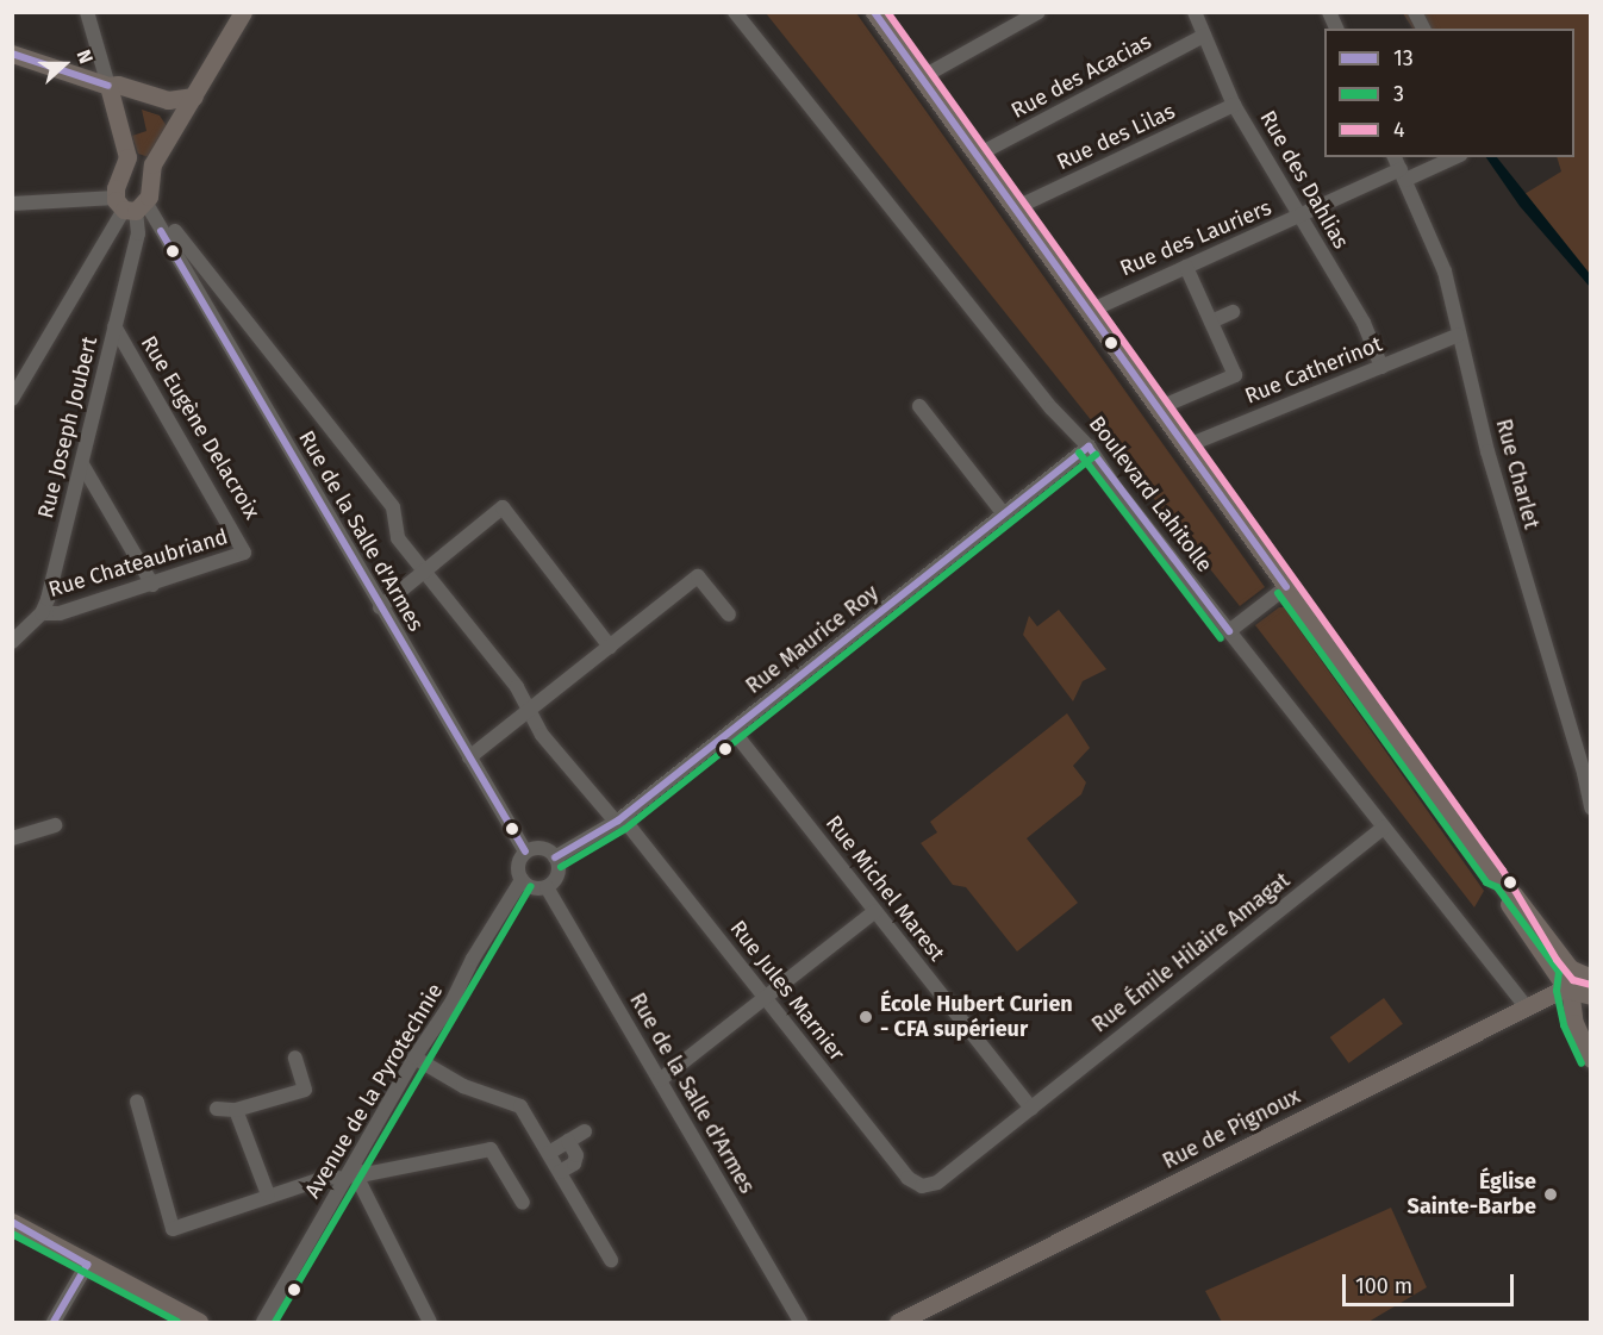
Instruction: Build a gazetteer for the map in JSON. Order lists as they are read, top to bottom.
{
  "streets": {
    "main road": ["Rue de Pignoux"],
    "street": [
      "Rue des Acacias",
      "Rue des Lilas",
      "Rue des Dahlias",
      "Rue des Lauriers",
      "Rue Catherinot",
      "Rue Joseph Joubert",
      "Rue Eugène Delacroix",
      "Rue Charlet",
      "Boulevard Lahitolle",
      "Rue de la Salle d'Armes",
      "Rue Chateaubriand",
      "Rue Maurice Roy",
      "Rue Michel Marest",
      "Rue Émile Hilaire Amagat",
      "Rue Jules Marnier",
      "Avenue de la Pyrotechnie"
    ]
  },
  "crossings": [
    ["Rue des Acacias", "Rue des Dahlias"],
    ["Rue des Lilas", "Rue des Dahlias"],
    ["Rue des Dahlias", "Rue des Lauriers"],
    ["Rue des Dahlias", "Rue Catherinot"],
    ["Rue des Lauriers", "Rue Charlet"],
    ["Rue Catherinot", "Rue Charlet"],
    ["Rue Joseph Joubert", "Rue Eugène Delacroix"],
    ["Rue Joseph Joubert", "Rue Chateaubriand"],
    ["Rue Eugène Delacroix", "Rue Chateaubriand"],
    ["Boulevard Lahitolle", "Rue Maurice Roy"],
    ["Boulevard Lahitolle", "Rue Émile Hilaire Amagat"],
    ["Boulevard Lahitolle", "Rue de Pignoux"],
    ["Rue de la Salle d'Armes", "Rue Maurice Roy"],
    ["Rue de la Salle d'Armes", "Rue Jules Marnier"],
    ["Rue de la Salle d'Armes", "Avenue de la Pyrotechnie"],
    ["Rue Maurice Roy", "Rue Michel Marest"],
    ["Rue Maurice Roy", "Rue Jules Marnier"],
    ["Rue Maurice Roy", "Avenue de la Pyrotechnie"],
    ["Rue Michel Marest", "Rue Émile Hilaire Amagat"],
    ["Rue Émile Hilaire Amagat", "Rue Jules Marnier"]
  ],
  "places": ["École Hubert Curien - CFA supérieur", "Église Sainte-Barbe"],
  "lines": ["transit line 13", "transit line 4", "transit line 3"],
  "legend": ["13", "3", "4"],
  "scale_bar": "100 m",
  "north": "right"
}
